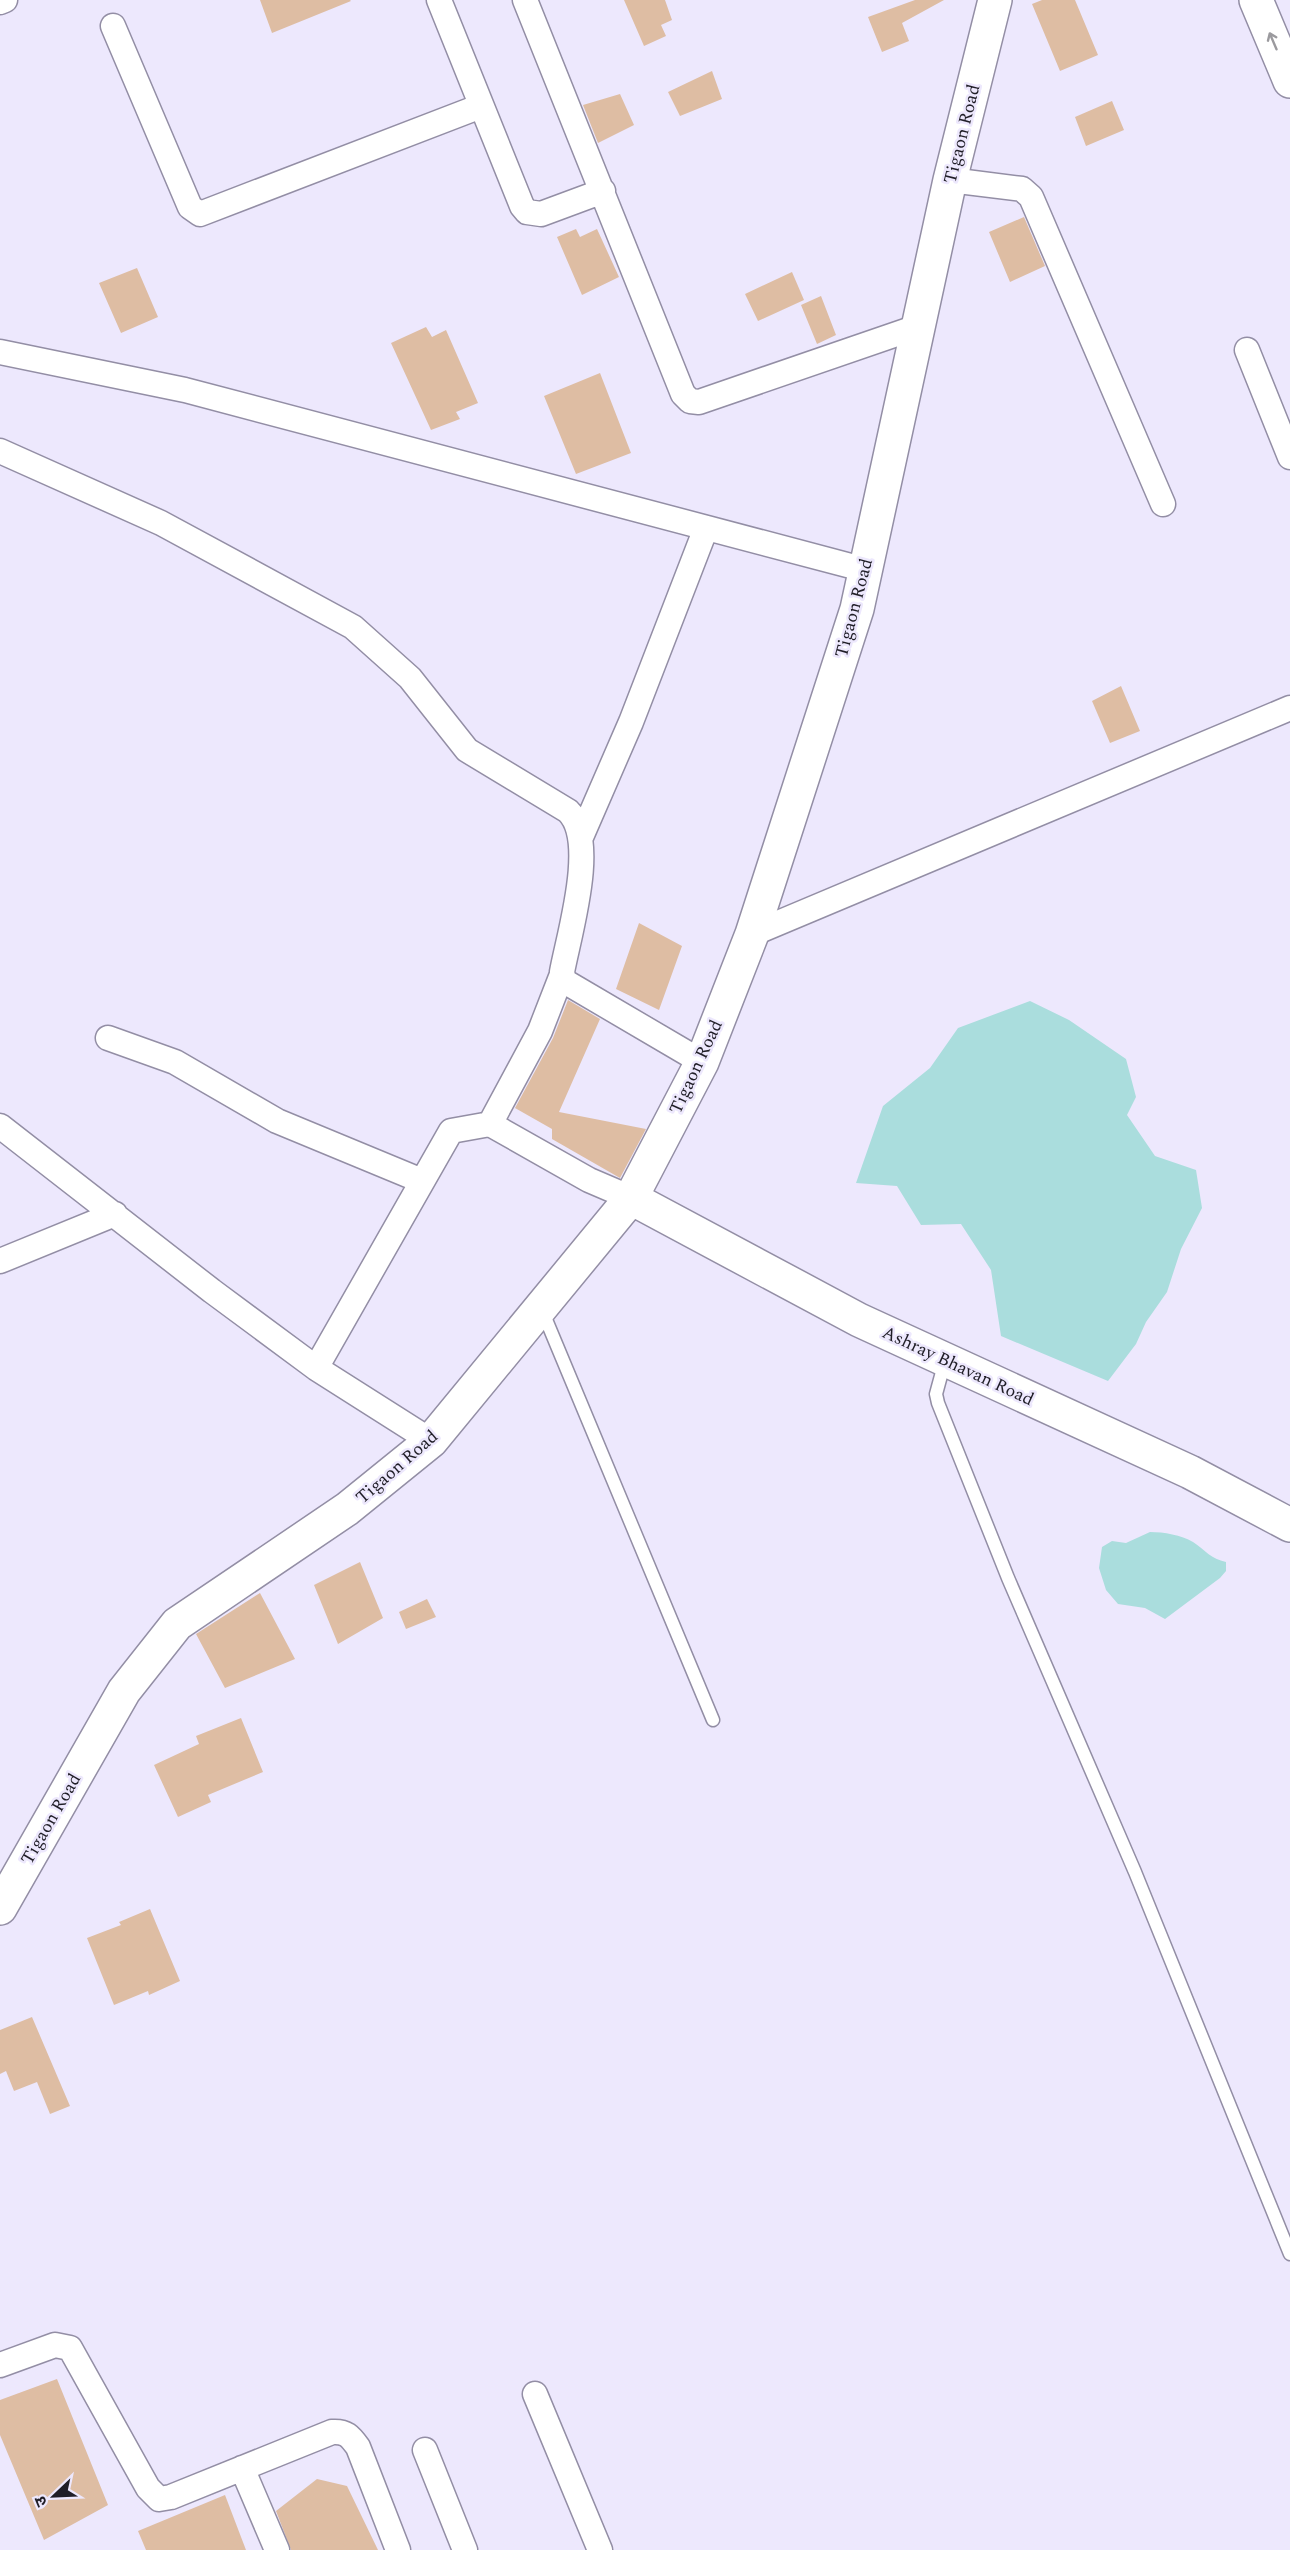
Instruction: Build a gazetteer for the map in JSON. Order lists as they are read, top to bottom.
{
  "streets": {
    "street": ["Tigaon Road", "Ashray Bhavan Road"]
  },
  "crossings": [
    ["Tigaon Road", "Ashray Bhavan Road"]
  ],
  "north": "bottom left"
}
